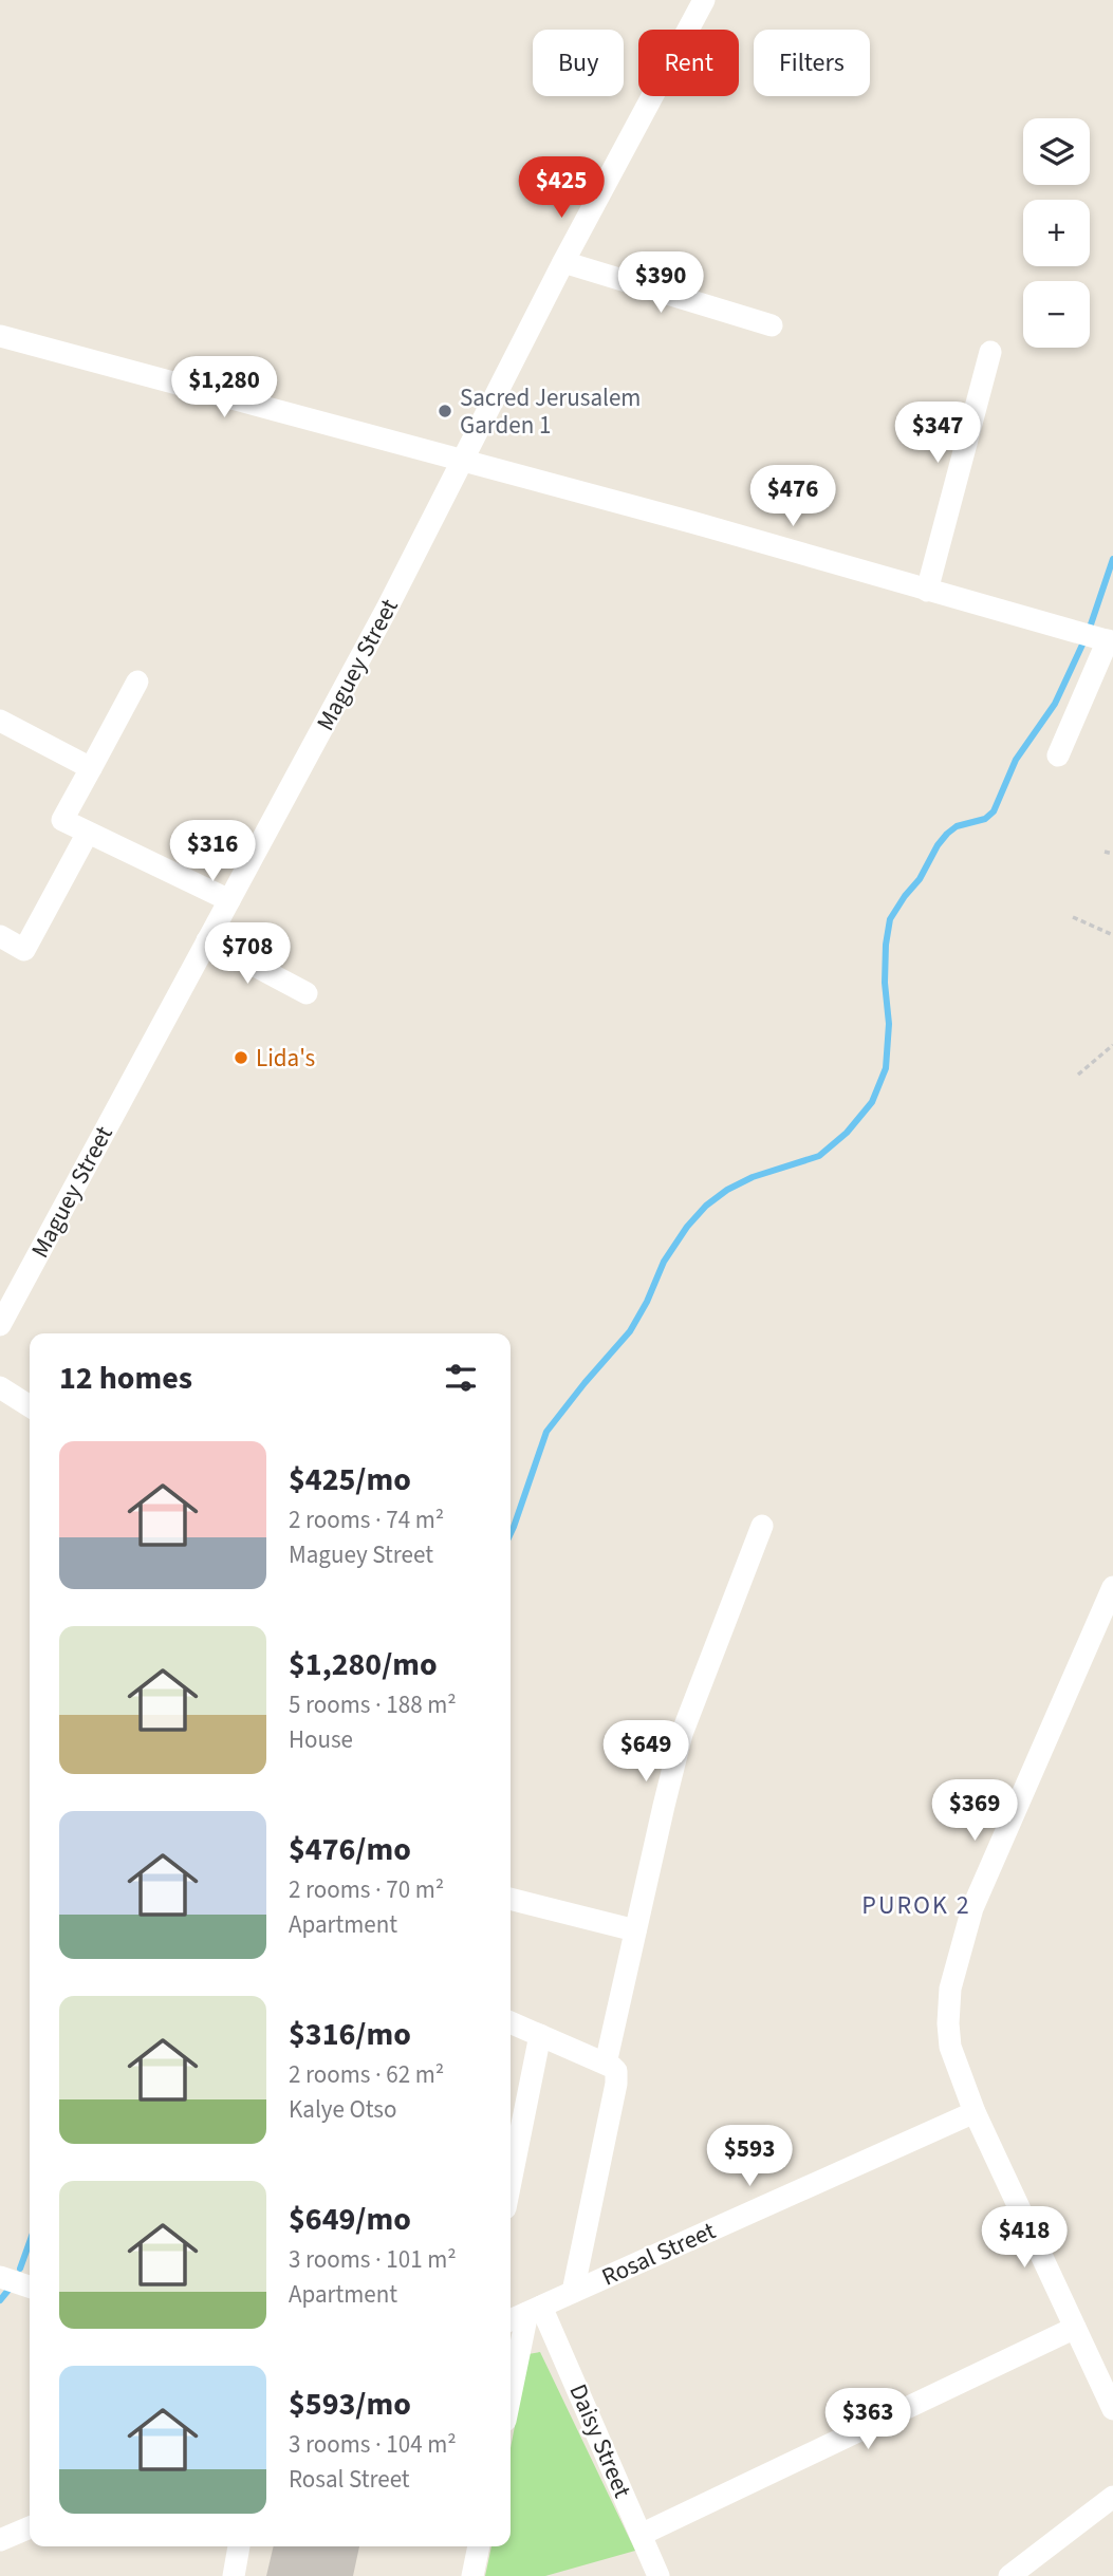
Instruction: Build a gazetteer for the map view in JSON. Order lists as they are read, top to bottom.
{
  "streets": {
    "street": ["Maguey Street", "Rosal Street", "Daisy Street"]
  },
  "crossings": [
    ["Rosal Street", "Daisy Street"]
  ],
  "districts": ["PUROK 2"],
  "places": ["Sacred Jerusalem Garden 1", "Lida's"],
  "page": {
    "chip": ["Buy", "Rent", "Filters"],
    "map_buttons": ["+", "−"],
    "price": [
      "$425",
      "$390",
      "$1,280",
      "$347",
      "$476",
      "$316",
      "$708",
      "$649",
      "$369",
      "$593",
      "$418",
      "$363"
    ],
    "heading": "12 homes",
    "list": [
      {
        "name": "$425/mo",
        "note": "2 rooms · 74 m² · Maguey Street"
      },
      {
        "name": "$1,280/mo",
        "note": "5 rooms · 188 m² · House"
      },
      {
        "name": "$476/mo",
        "note": "2 rooms · 70 m² · Apartment"
      },
      {
        "name": "$316/mo",
        "note": "2 rooms · 62 m² · Kalye Otso"
      },
      {
        "name": "$649/mo",
        "note": "3 rooms · 101 m² · Apartment"
      },
      {
        "name": "$593/mo",
        "note": "3 rooms · 104 m² · Rosal Street"
      }
    ]
  }
}
